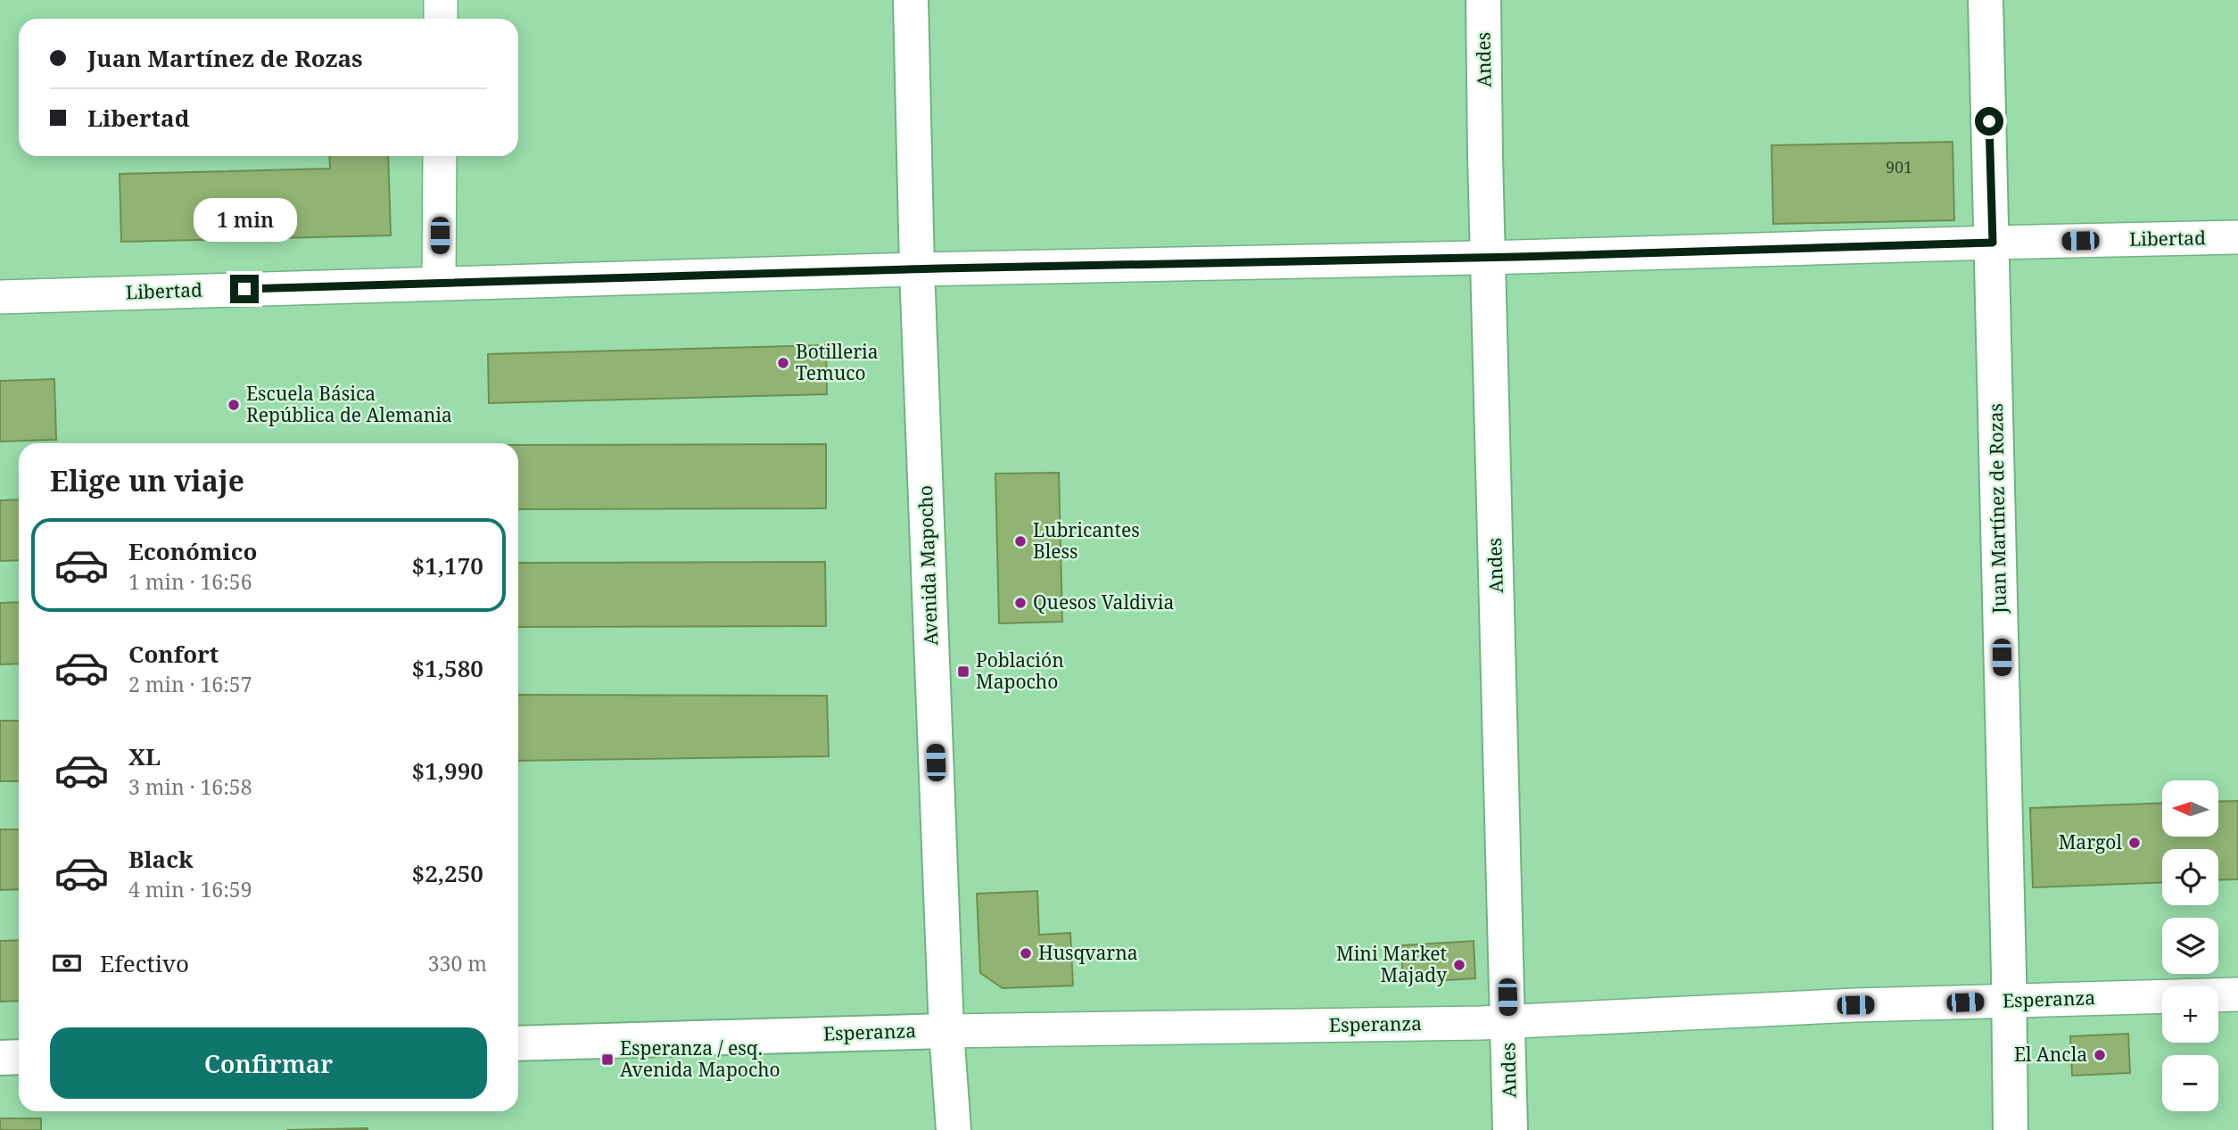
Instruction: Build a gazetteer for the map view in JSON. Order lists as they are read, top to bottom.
{
  "streets": {
    "street": [
      "Andes",
      "Libertad",
      "Juan Martínez de Rozas",
      "Avenida Mapocho",
      "Esperanza"
    ]
  },
  "crossings": [
    ["Andes", "Libertad"],
    ["Andes", "Esperanza"],
    ["Libertad", "Juan Martínez de Rozas"],
    ["Libertad", "Avenida Mapocho"],
    ["Juan Martínez de Rozas", "Esperanza"],
    ["Avenida Mapocho", "Esperanza"]
  ],
  "places": {
    "other": [
      "Botilleria Temuco",
      "Escuela Básica República de Alemania",
      "Lubricantes Bless",
      "Quesos Valdivia",
      "Margol",
      "Husqvarna",
      "Mini Market Majady",
      "El Ancla"
    ],
    "transit": ["Población Mapocho", "Esperanza / esq. Avenida Mapocho"]
  },
  "house_numbers": ["901"],
  "north": "left",
  "page": {
    "banner": ["Juan Martínez de Rozas", "Libertad"],
    "bubble": "1 min",
    "heading": "Elige un viaje",
    "list": [
      {
        "name": "Económico",
        "note": "1 min · 16:56",
        "value": "$1,170"
      },
      {
        "name": "Confort",
        "note": "2 min · 16:57",
        "value": "$1,580"
      },
      {
        "name": "XL",
        "note": "3 min · 16:58",
        "value": "$1,990"
      },
      {
        "name": "Black",
        "note": "4 min · 16:59",
        "value": "$2,250"
      }
    ],
    "map_buttons": ["+", "−"],
    "pay": ["Efectivo", "330 m"],
    "buttons": "Confirmar"
  }
}
